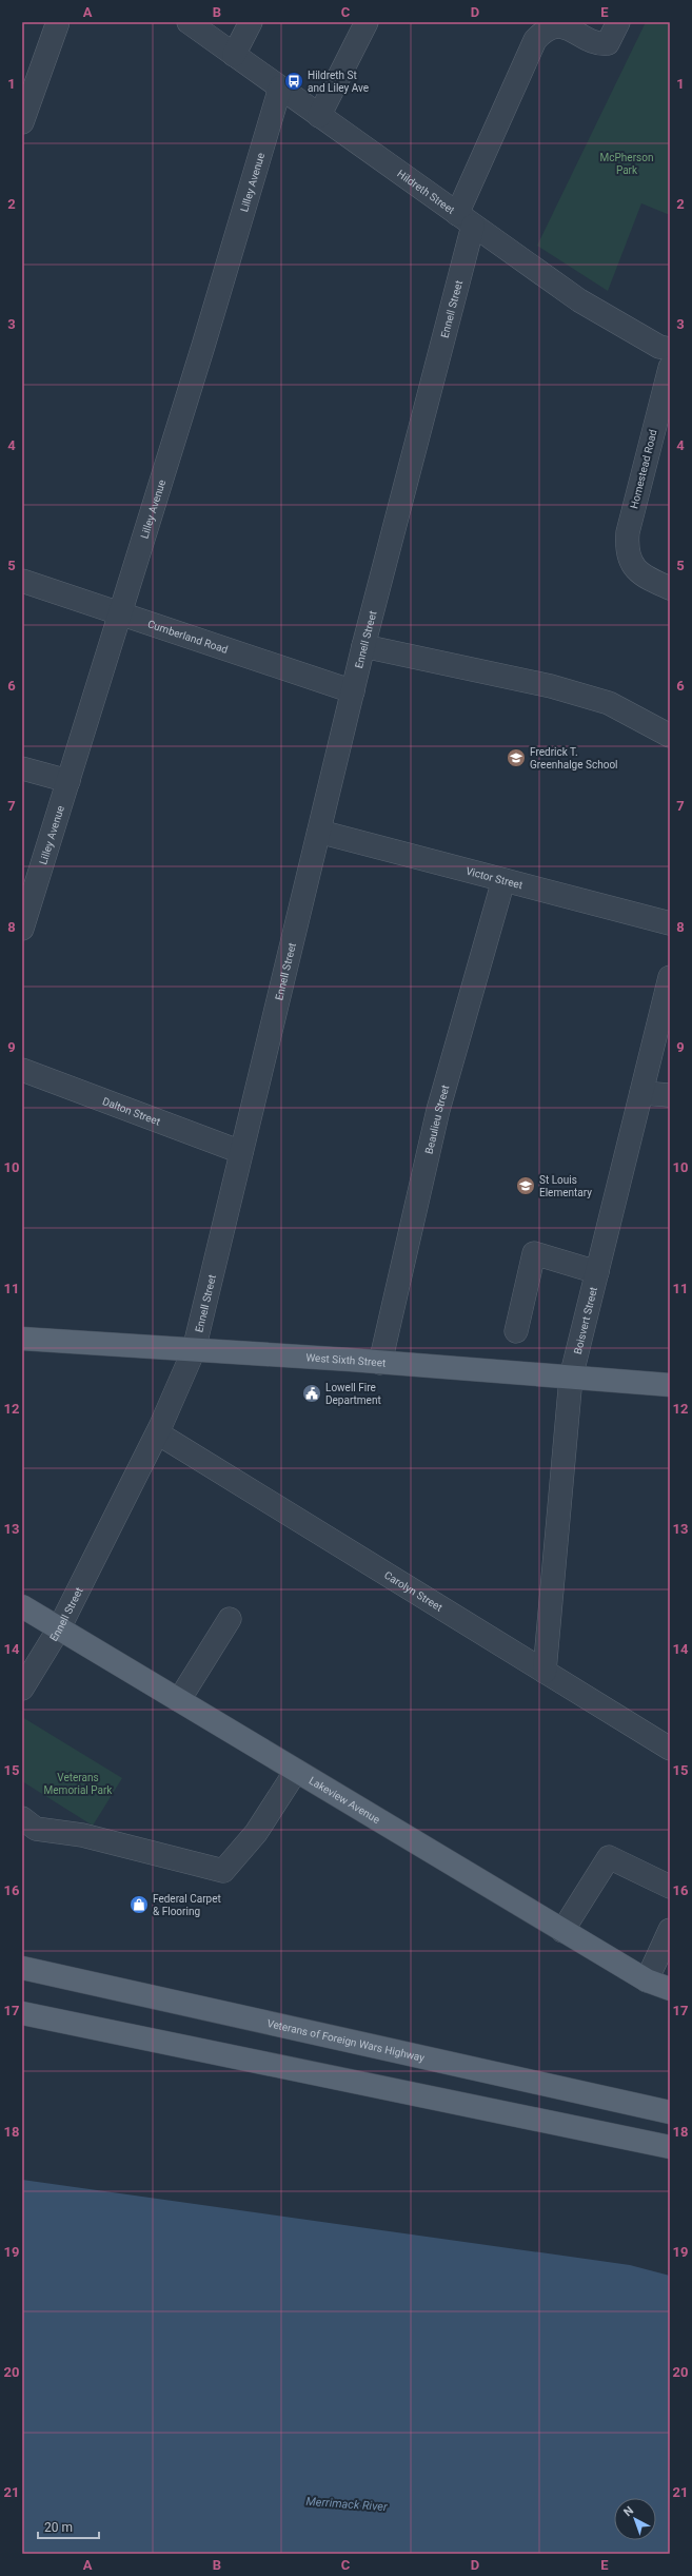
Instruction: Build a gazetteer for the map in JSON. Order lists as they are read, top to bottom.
{
  "streets": {
    "main road": ["West Sixth Street", "Lakeview Avenue", "Veterans of Foreign Wars Highway"],
    "street": [
      "Lilley Avenue",
      "Hildreth Street",
      "Ennell Street",
      "Homestead Road",
      "Cumberland Road",
      "Victor Street",
      "Dalton Street",
      "Beaulieu Street",
      "Boisvert Street",
      "Carolyn Street"
    ]
  },
  "crossings": [
    ["Lilley Avenue", "Hildreth Street"],
    ["Lilley Avenue", "Cumberland Road"],
    ["Hildreth Street", "Ennell Street"],
    ["Ennell Street", "Cumberland Road"],
    ["Ennell Street", "Victor Street"],
    ["Ennell Street", "Dalton Street"],
    ["Ennell Street", "West Sixth Street"],
    ["Ennell Street", "Carolyn Street"],
    ["Ennell Street", "Lakeview Avenue"],
    ["Victor Street", "Beaulieu Street"],
    ["Beaulieu Street", "West Sixth Street"],
    ["Boisvert Street", "West Sixth Street"],
    ["Boisvert Street", "Carolyn Street"]
  ],
  "water": ["Merrimack River"],
  "parks": ["McPherson Park", "Veterans Memorial Park"],
  "places": {
    "bus stop": ["Hildreth St and Liley Ave"],
    "school or university": ["Fredrick T. Greenhalge School", "St Louis Elementary"],
    "public building": ["Lowell Fire Department"],
    "shop": ["Federal Carpet & Flooring"]
  },
  "scale_bar": "20 m",
  "north": "top left",
  "grid": {
    "columns": [
      "A",
      "B",
      "C",
      "D",
      "E"
    ],
    "rows": [
      "1",
      "2",
      "3",
      "4",
      "5",
      "6",
      "7",
      "8",
      "9",
      "10",
      "11",
      "12",
      "13",
      "14",
      "15",
      "16",
      "17",
      "18",
      "19",
      "20",
      "21"
    ]
  }
}
